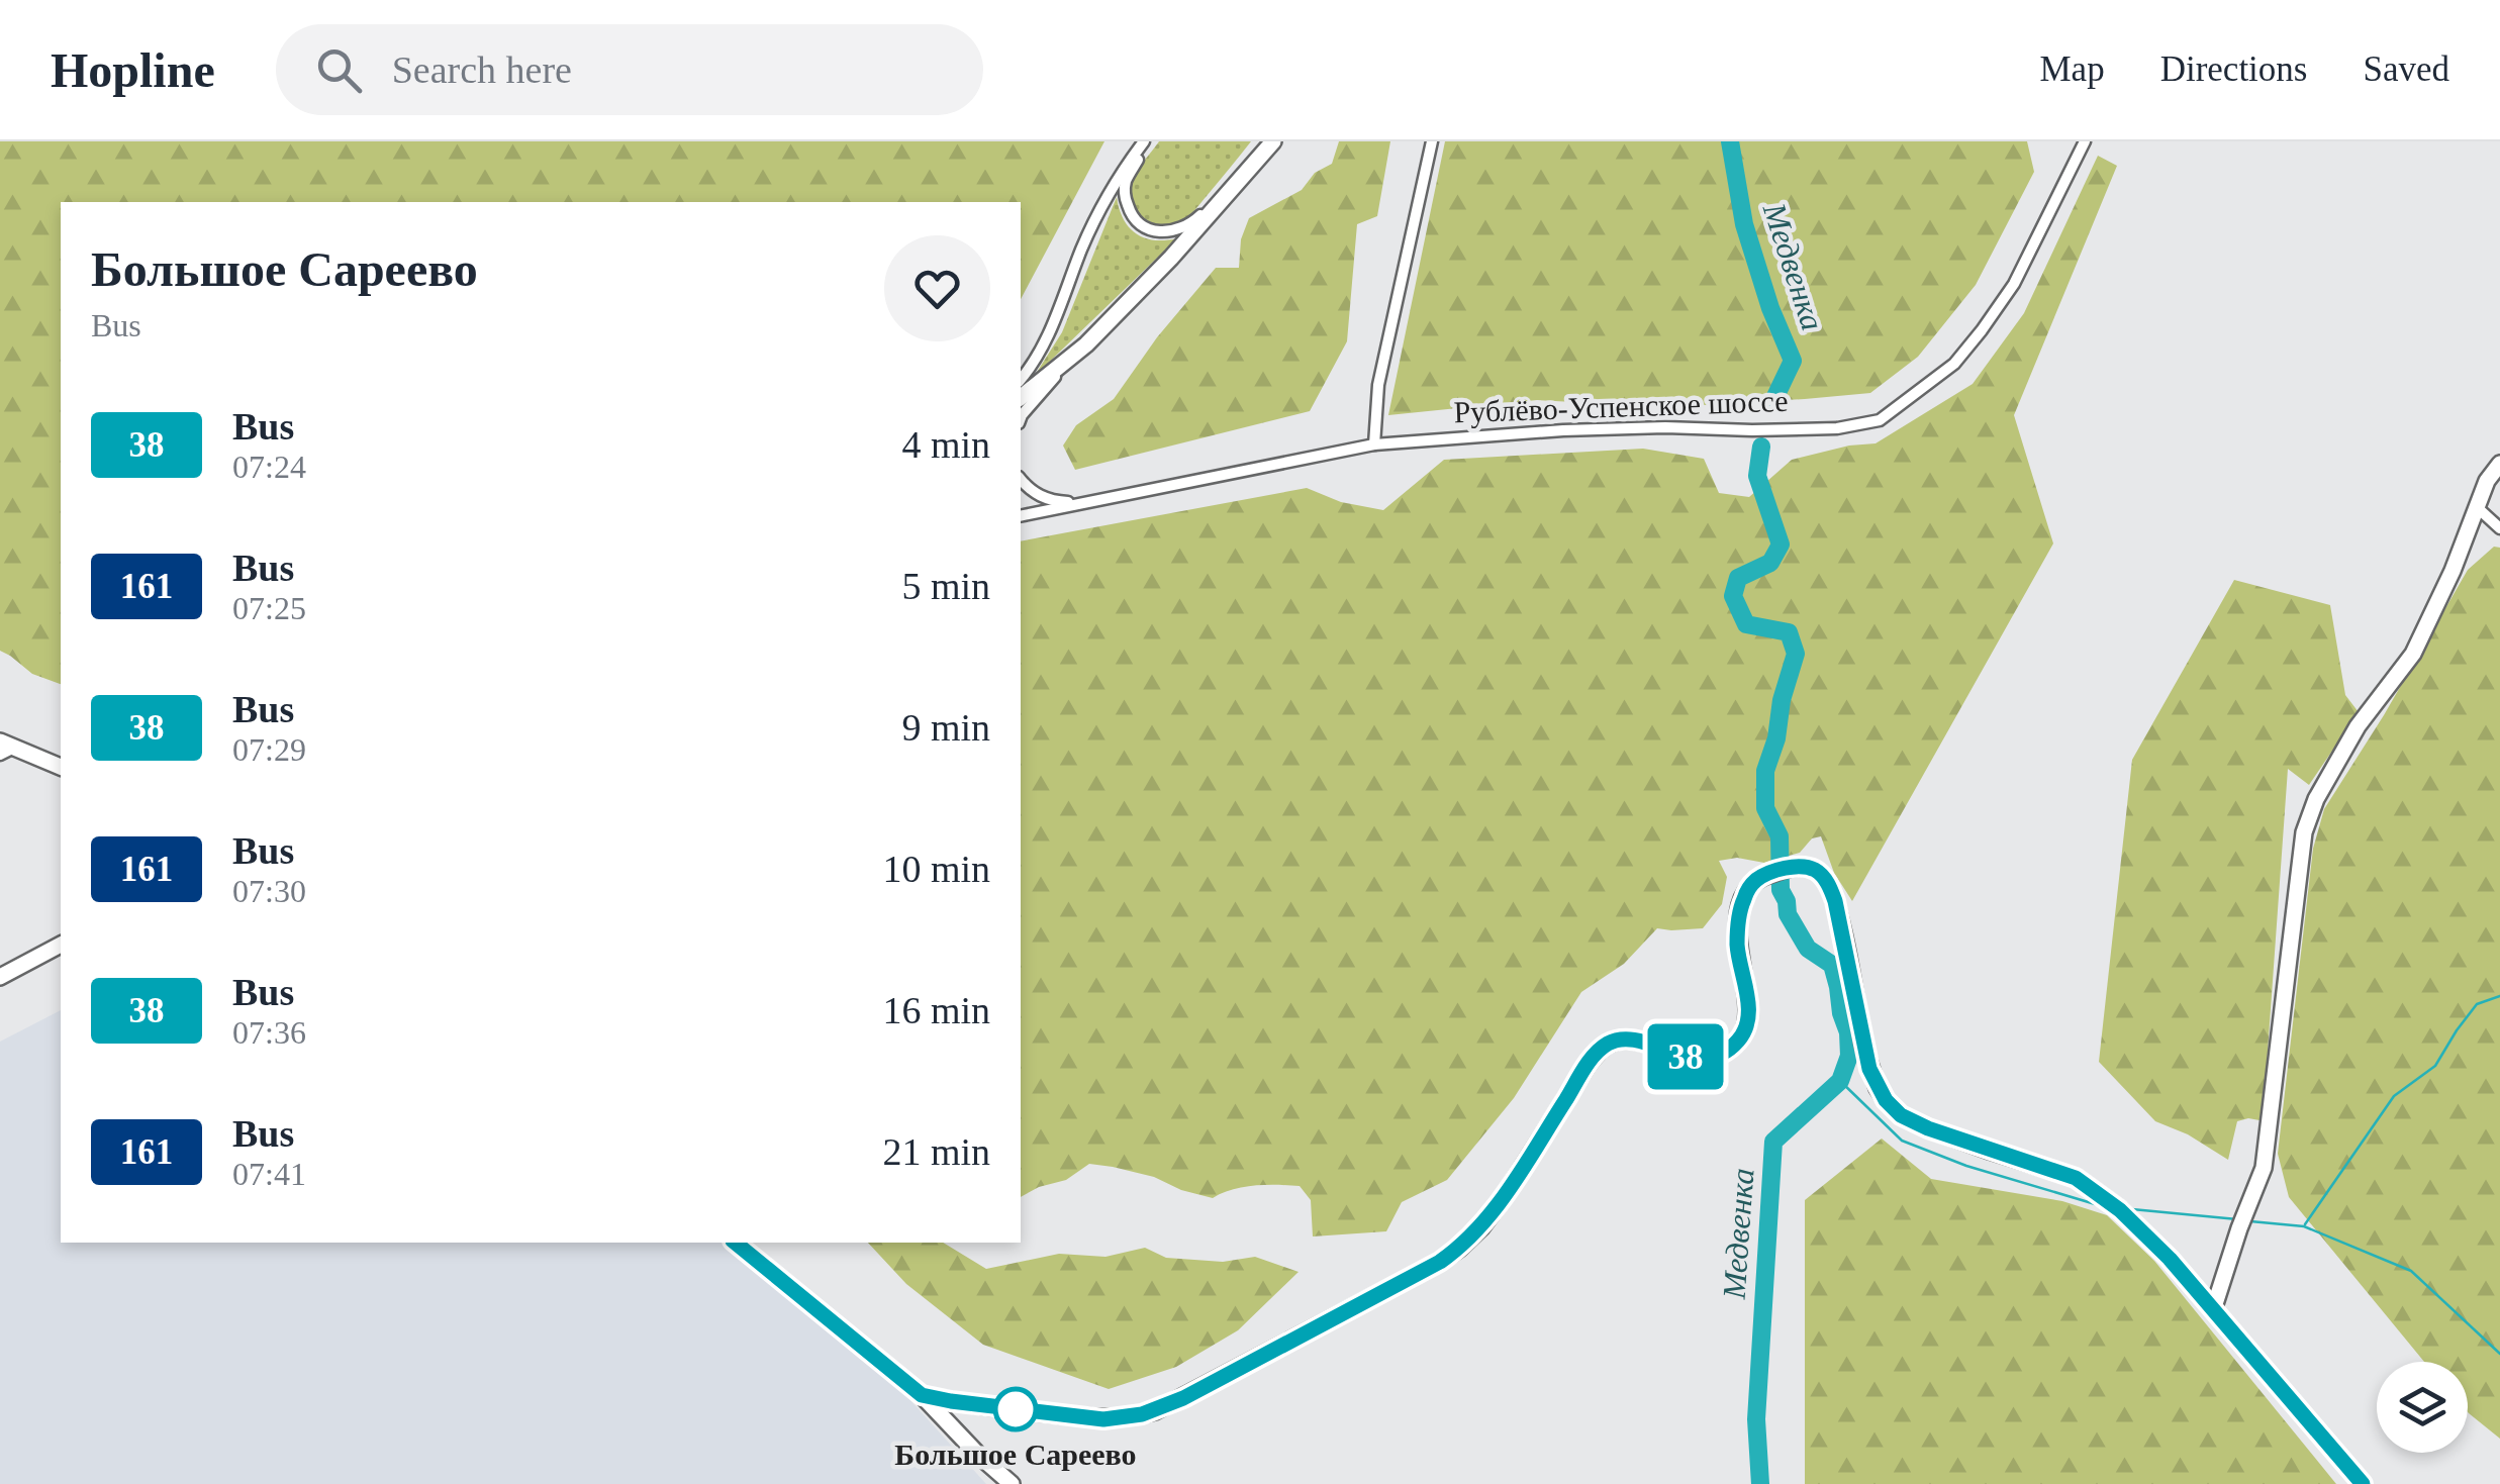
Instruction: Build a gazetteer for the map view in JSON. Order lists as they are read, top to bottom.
{
  "streets": {
    "street": ["Рублёво-Успенское шоссе"]
  },
  "water": ["Медвенка"],
  "places": ["Большое Сареево"],
  "lines": ["bus line 38"],
  "page": {
    "header": "Hopline",
    "search": "Search here",
    "nav": ["Map", "Directions", "Saved"],
    "on_map": "38",
    "heading": ["Большое Сареево", "Bus"],
    "list": [
      {
        "mark": "38",
        "name": "Bus",
        "note": "07:24",
        "value": "4 min"
      },
      {
        "mark": "161",
        "name": "Bus",
        "note": "07:25",
        "value": "5 min"
      },
      {
        "mark": "38",
        "name": "Bus",
        "note": "07:29",
        "value": "9 min"
      },
      {
        "mark": "161",
        "name": "Bus",
        "note": "07:30",
        "value": "10 min"
      },
      {
        "mark": "38",
        "name": "Bus",
        "note": "07:36",
        "value": "16 min"
      },
      {
        "mark": "161",
        "name": "Bus",
        "note": "07:41",
        "value": "21 min"
      }
    ]
  }
}
